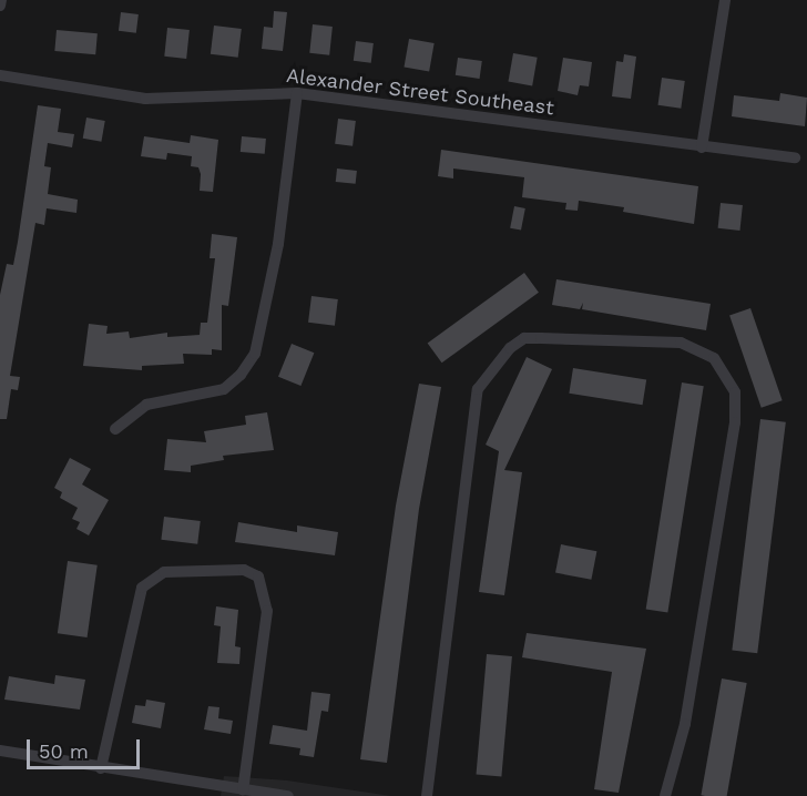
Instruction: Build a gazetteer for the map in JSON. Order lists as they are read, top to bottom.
{
  "streets": {
    "street": ["Alexander Street Southeast"]
  },
  "scale_bar": "50 m"
}
